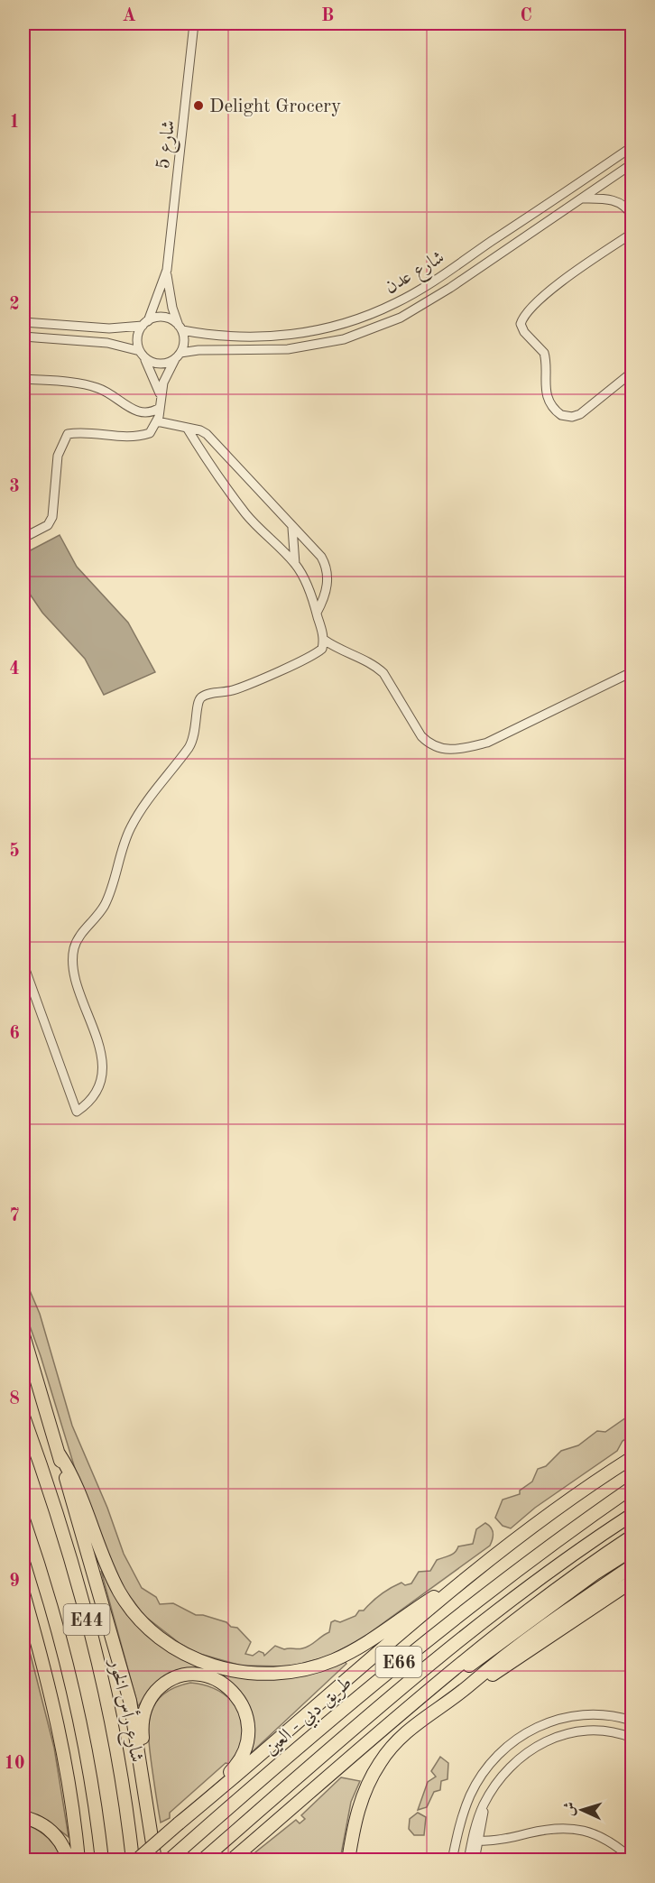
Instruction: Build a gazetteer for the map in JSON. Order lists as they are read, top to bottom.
{
  "streets": {
    "highway": [
      "E44",
      "E66",
      "شارع رأس الخور",
      "طريق دبي - العين"
    ],
    "street": ["شارع 5", "شارع عدن"]
  },
  "crossings": [
    ["شارع 5", "شارع عدن"]
  ],
  "places": ["Delight Grocery"],
  "north": "left",
  "grid": {
    "columns": ["A", "B", "C"],
    "rows": [
      "1",
      "2",
      "3",
      "4",
      "5",
      "6",
      "7",
      "8",
      "9",
      "10"
    ]
  }
}
